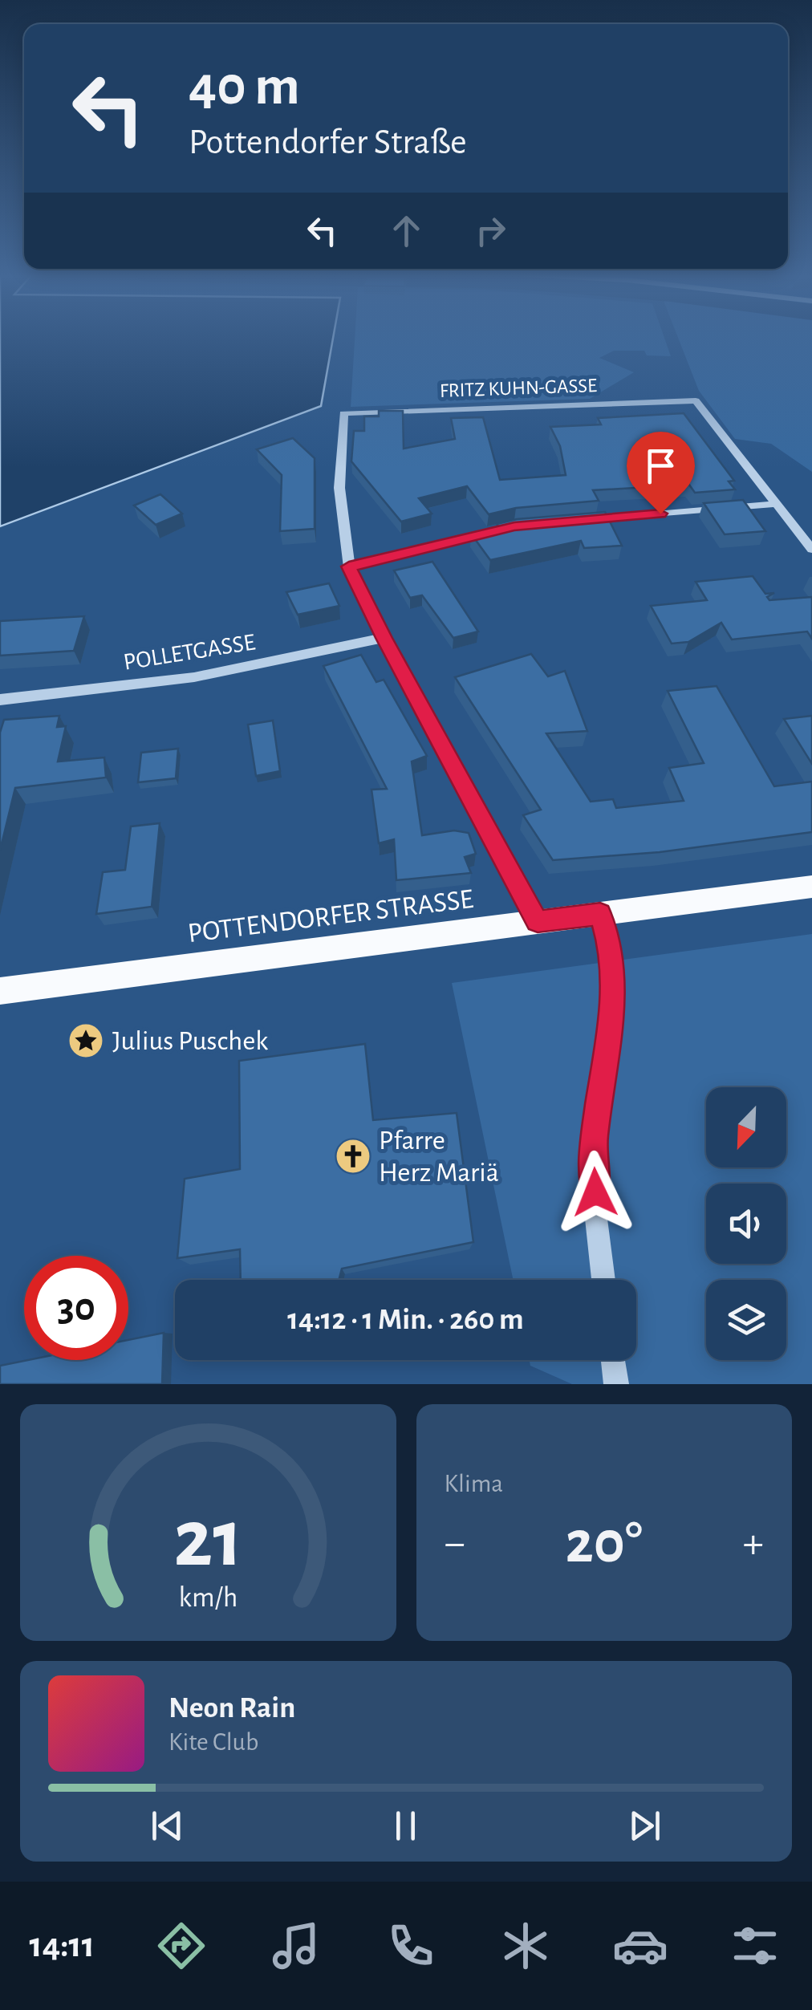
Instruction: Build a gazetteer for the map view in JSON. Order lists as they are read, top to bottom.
{
  "streets": {
    "main road": ["POTTENDORFER STRASSE"],
    "street": ["FRITZ KUHN-GASSE", "POLLETGASSE"]
  },
  "places": {
    "place": ["Julius Puschek"],
    "church": ["Pfarre Herz Mariä"]
  },
  "north": "bottom left",
  "page": {
    "turn": ["40 m", "Pottendorfer Straße"],
    "limit": "30",
    "trip": "14:12 · 1 Min. · 260 m",
    "tile": "Klima",
    "heat": ["−", "20°", "+"],
    "song": ["Neon Rain", "Kite Club"],
    "tabs": "14:11",
    "gauge": ["21", "km/h"]
  }
}
